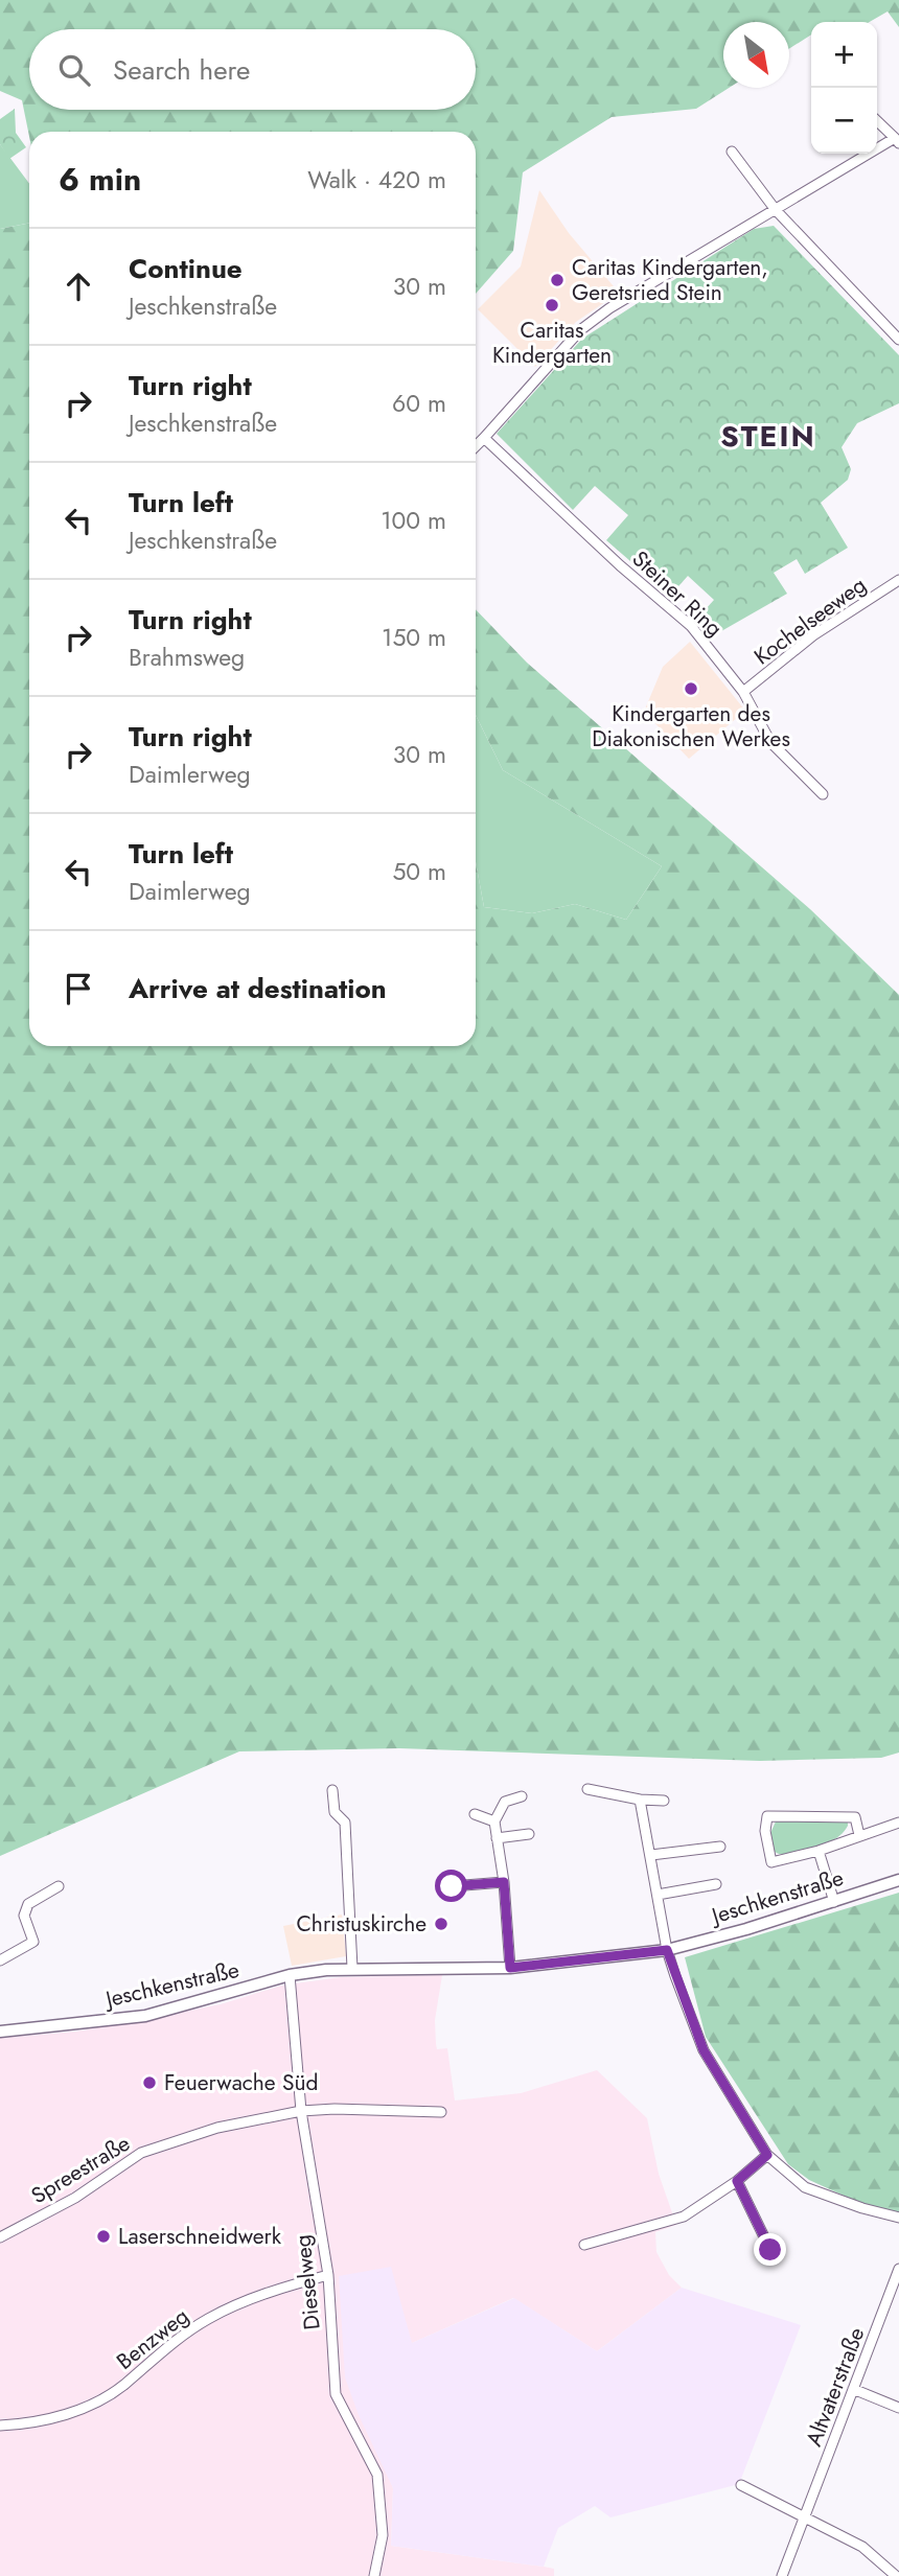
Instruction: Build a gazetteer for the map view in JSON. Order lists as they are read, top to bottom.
{
  "streets": {
    "street": [
      "Steiner Ring",
      "Kochelseeweg",
      "Jeschkenstraße",
      "Spreestraße",
      "Dieselweg",
      "Benzweg",
      "Altvaterstraße"
    ]
  },
  "crossings": [
    ["Steiner Ring", "Kochelseeweg"],
    ["Jeschkenstraße", "Dieselweg"],
    ["Spreestraße", "Dieselweg"],
    ["Dieselweg", "Benzweg"]
  ],
  "districts": ["STEIN"],
  "places": [
    "Caritas Kindergarten, Geretsried Stein",
    "Caritas Kindergarten",
    "Kindergarten des Diakonischen Werkes",
    "Christuskirche",
    "Feuerwache Süd",
    "Laserschneidwerk"
  ],
  "north": "bottom right",
  "page": {
    "map_buttons": ["+", "−"],
    "search": "Search here",
    "heading": ["6 min", "Walk · 420 m"],
    "list": [
      ["Continue", "Jeschkenstraße", "30 m"],
      ["Turn right", "Jeschkenstraße", "60 m"],
      ["Turn left", "Jeschkenstraße", "100 m"],
      ["Turn right", "Brahmsweg", "150 m"],
      ["Turn right", "Daimlerweg", "30 m"],
      ["Turn left", "Daimlerweg", "50 m"],
      "Arrive at destination"
    ]
  }
}
